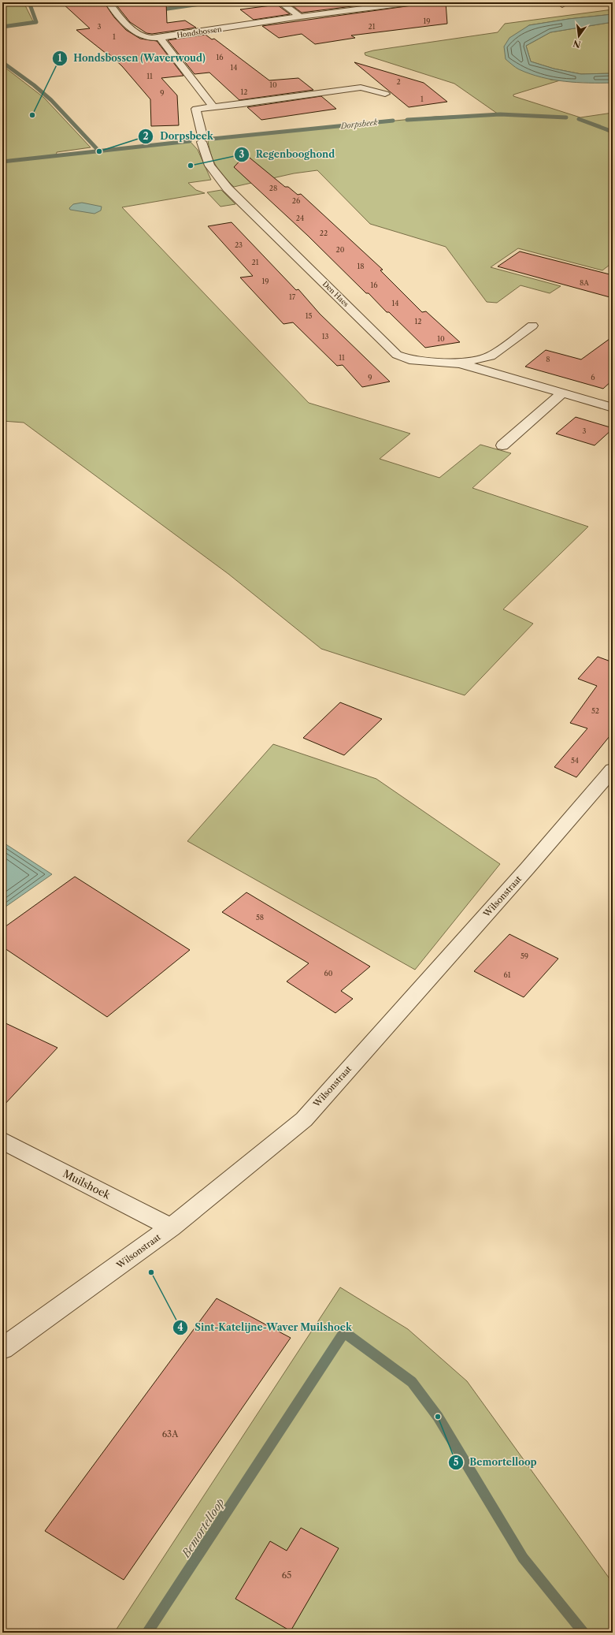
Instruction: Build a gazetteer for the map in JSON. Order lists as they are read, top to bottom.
{
  "streets": {
    "street": [
      "Hondsbossen",
      "Den Haes",
      "Wilsonstraat",
      "Muilshoek"
    ]
  },
  "crossings": [
    ["Wilsonstraat", "Muilshoek"]
  ],
  "water": ["Dorpsbeek", "Bemortelloop"],
  "places": [
    "Hondsbossen (Waverwoud)",
    "Dorpsbeek",
    "Regenbooghond",
    "Sint-Katelijne-Waver Muilshoek",
    "Bemortelloop"
  ],
  "house_numbers": [
    "19",
    "3",
    "21",
    "1",
    "16",
    "14",
    "11",
    "2",
    "10",
    "12",
    "9",
    "1",
    "28",
    "26",
    "24",
    "22",
    "23",
    "20",
    "21",
    "18",
    "19",
    "8A",
    "16",
    "17",
    "14",
    "15",
    "12",
    "13",
    "10",
    "11",
    "8",
    "9",
    "6",
    "3",
    "52",
    "54",
    "58",
    "59",
    "60",
    "61",
    "63A",
    "65"
  ],
  "north": "bottom"
}
